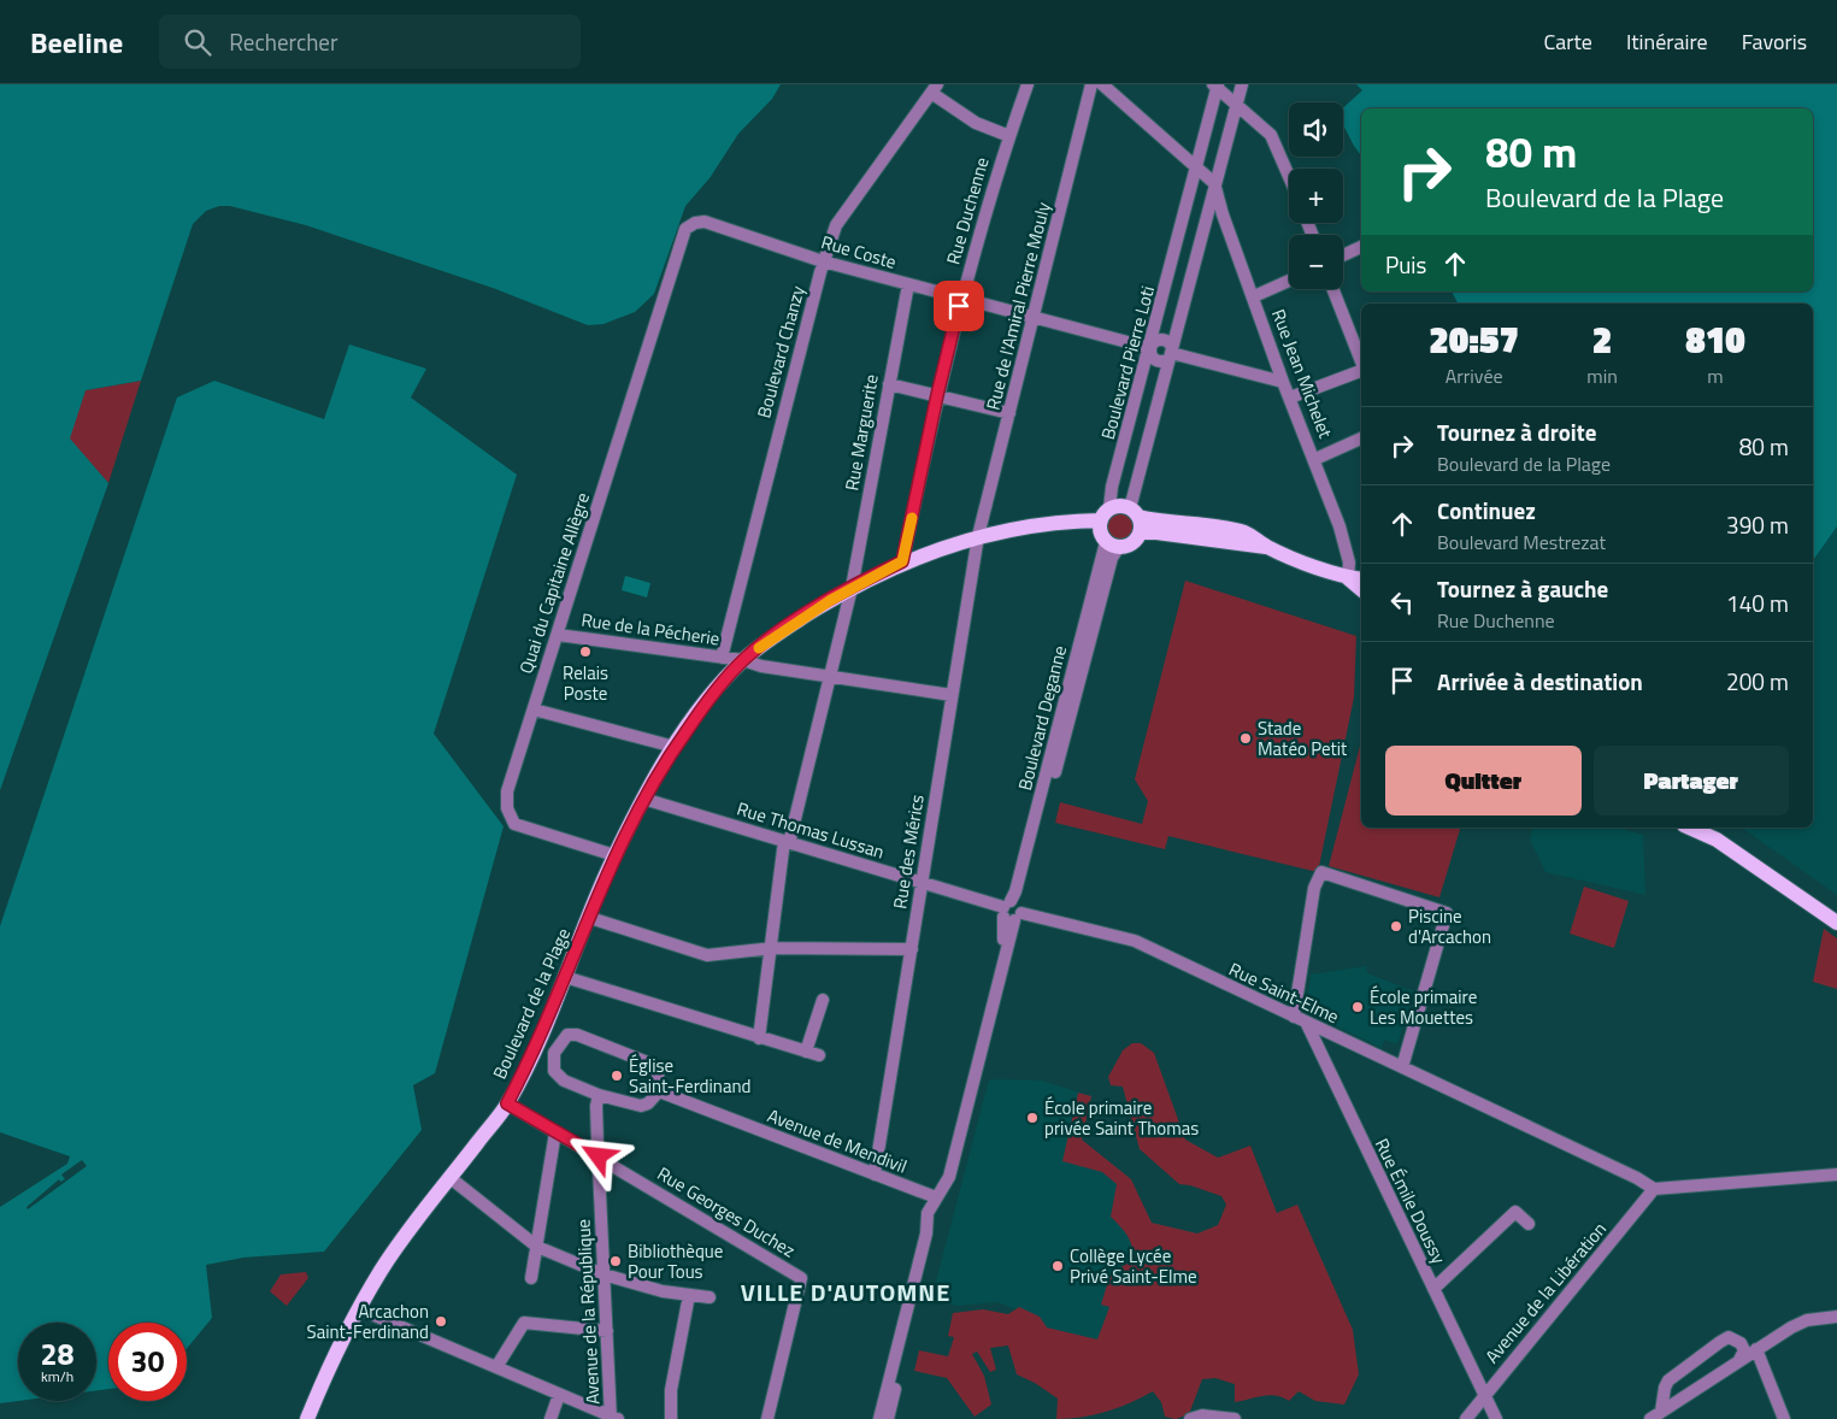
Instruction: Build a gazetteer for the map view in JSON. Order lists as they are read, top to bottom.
{
  "streets": {
    "main road": ["Boulevard de la Plage"],
    "street": [
      "Rue Duchenne",
      "Rue Coste",
      "Rue de l'Amiral Pierre Mouly",
      "Boulevard Chanzy",
      "Boulevard Pierre Loti",
      "Rue Jean Michelet",
      "Rue Marguerite",
      "Quai du Capitaine Allègre",
      "Rue de la Pécherie",
      "Boulevard Deganne",
      "Rue Thomas Lussan",
      "Rue des Mérics",
      "Rue Saint-Elme",
      "Avenue de Mendivil",
      "Rue Émile Doussy",
      "Rue Georges Duchez",
      "Avenue de la Libération",
      "Avenue de la République"
    ]
  },
  "crossings": [
    ["Rue Duchenne", "Rue Coste"],
    ["Rue Duchenne", "Boulevard de la Plage"],
    ["Rue Coste", "Rue de l'Amiral Pierre Mouly"],
    ["Rue Coste", "Boulevard Chanzy"],
    ["Rue Coste", "Boulevard Pierre Loti"],
    ["Rue Coste", "Rue Marguerite"],
    ["Rue Coste", "Quai du Capitaine Allègre"],
    ["Rue de l'Amiral Pierre Mouly", "Rue des Mérics"],
    ["Rue de l'Amiral Pierre Mouly", "Boulevard de la Plage"],
    ["Boulevard Chanzy", "Rue de la Pécherie"],
    ["Boulevard Pierre Loti", "Boulevard Deganne"],
    ["Boulevard Pierre Loti", "Boulevard de la Plage"],
    ["Rue Marguerite", "Rue de la Pécherie"],
    ["Rue Marguerite", "Rue Thomas Lussan"],
    ["Rue Marguerite", "Boulevard de la Plage"],
    ["Quai du Capitaine Allègre", "Rue de la Pécherie"],
    ["Quai du Capitaine Allègre", "Boulevard de la Plage"],
    ["Rue de la Pécherie", "Rue des Mérics"],
    ["Rue de la Pécherie", "Boulevard de la Plage"],
    ["Boulevard Deganne", "Rue Thomas Lussan"],
    ["Boulevard Deganne", "Rue Saint-Elme"],
    ["Boulevard Deganne", "Boulevard de la Plage"],
    ["Boulevard Deganne", "Avenue de Mendivil"],
    ["Rue Thomas Lussan", "Rue des Mérics"],
    ["Rue Thomas Lussan", "Rue Saint-Elme"],
    ["Rue Thomas Lussan", "Boulevard de la Plage"],
    ["Rue des Mérics", "Boulevard de la Plage"],
    ["Rue des Mérics", "Avenue de Mendivil"],
    ["Rue Saint-Elme", "Rue Émile Doussy"],
    ["Rue Saint-Elme", "Avenue de la Libération"],
    ["Boulevard de la Plage", "Rue Georges Duchez"],
    ["Rue Émile Doussy", "Avenue de la Libération"],
    ["Rue Georges Duchez", "Avenue de la République"]
  ],
  "districts": ["VILLE D'AUTOMNE"],
  "places": [
    "Relais Poste",
    "Stade Matéo Petit",
    "Piscine d'Arcachon",
    "École primaire Les Mouettes",
    "Église Saint-Ferdinand",
    "École primaire privée Saint Thomas",
    "Bibliothèque Pour Tous",
    "Collège Lycée Privé Saint-Elme",
    "Arcachon Saint-Ferdinand"
  ],
  "page": {
    "header": "Beeline",
    "search": "Rechercher",
    "nav": ["Carte", "Itinéraire", "Favoris"],
    "map_buttons": ["+", "−"],
    "turn": ["80 m", "Boulevard de la Plage"],
    "then": "Puis",
    "eta": [
      "20:57",
      "Arrivée",
      "2",
      "min",
      "810",
      "m"
    ],
    "list": [
      {
        "name": "Tournez à droite",
        "note": "Boulevard de la Plage",
        "value": "80 m"
      },
      {
        "name": "Continuez",
        "note": "Boulevard Mestrezat",
        "value": "390 m"
      },
      {
        "name": "Tournez à gauche",
        "note": "Rue Duchenne",
        "value": "140 m"
      },
      {
        "name": "Arrivée à destination",
        "value": "200 m"
      }
    ],
    "buttons": ["Quitter", "Partager"],
    "speed": "28 km/h",
    "limit": "30"
  }
}
